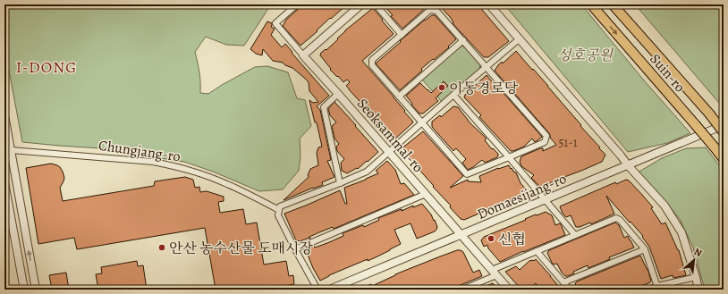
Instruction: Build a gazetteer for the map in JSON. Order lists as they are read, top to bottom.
{
  "streets": {
    "highway": ["Suin-ro"],
    "street": ["Seoksammal-ro", "Chungjang-ro", "Domaesijang-ro"]
  },
  "crossings": [
    ["Seoksammal-ro", "Domaesijang-ro"]
  ],
  "districts": ["I-DONG"],
  "parks": ["성호공원"],
  "places": ["이동경로당", "신협", "안산 농수산물 도매시장"],
  "house_numbers": ["51-1"],
  "north": "top right"
}
